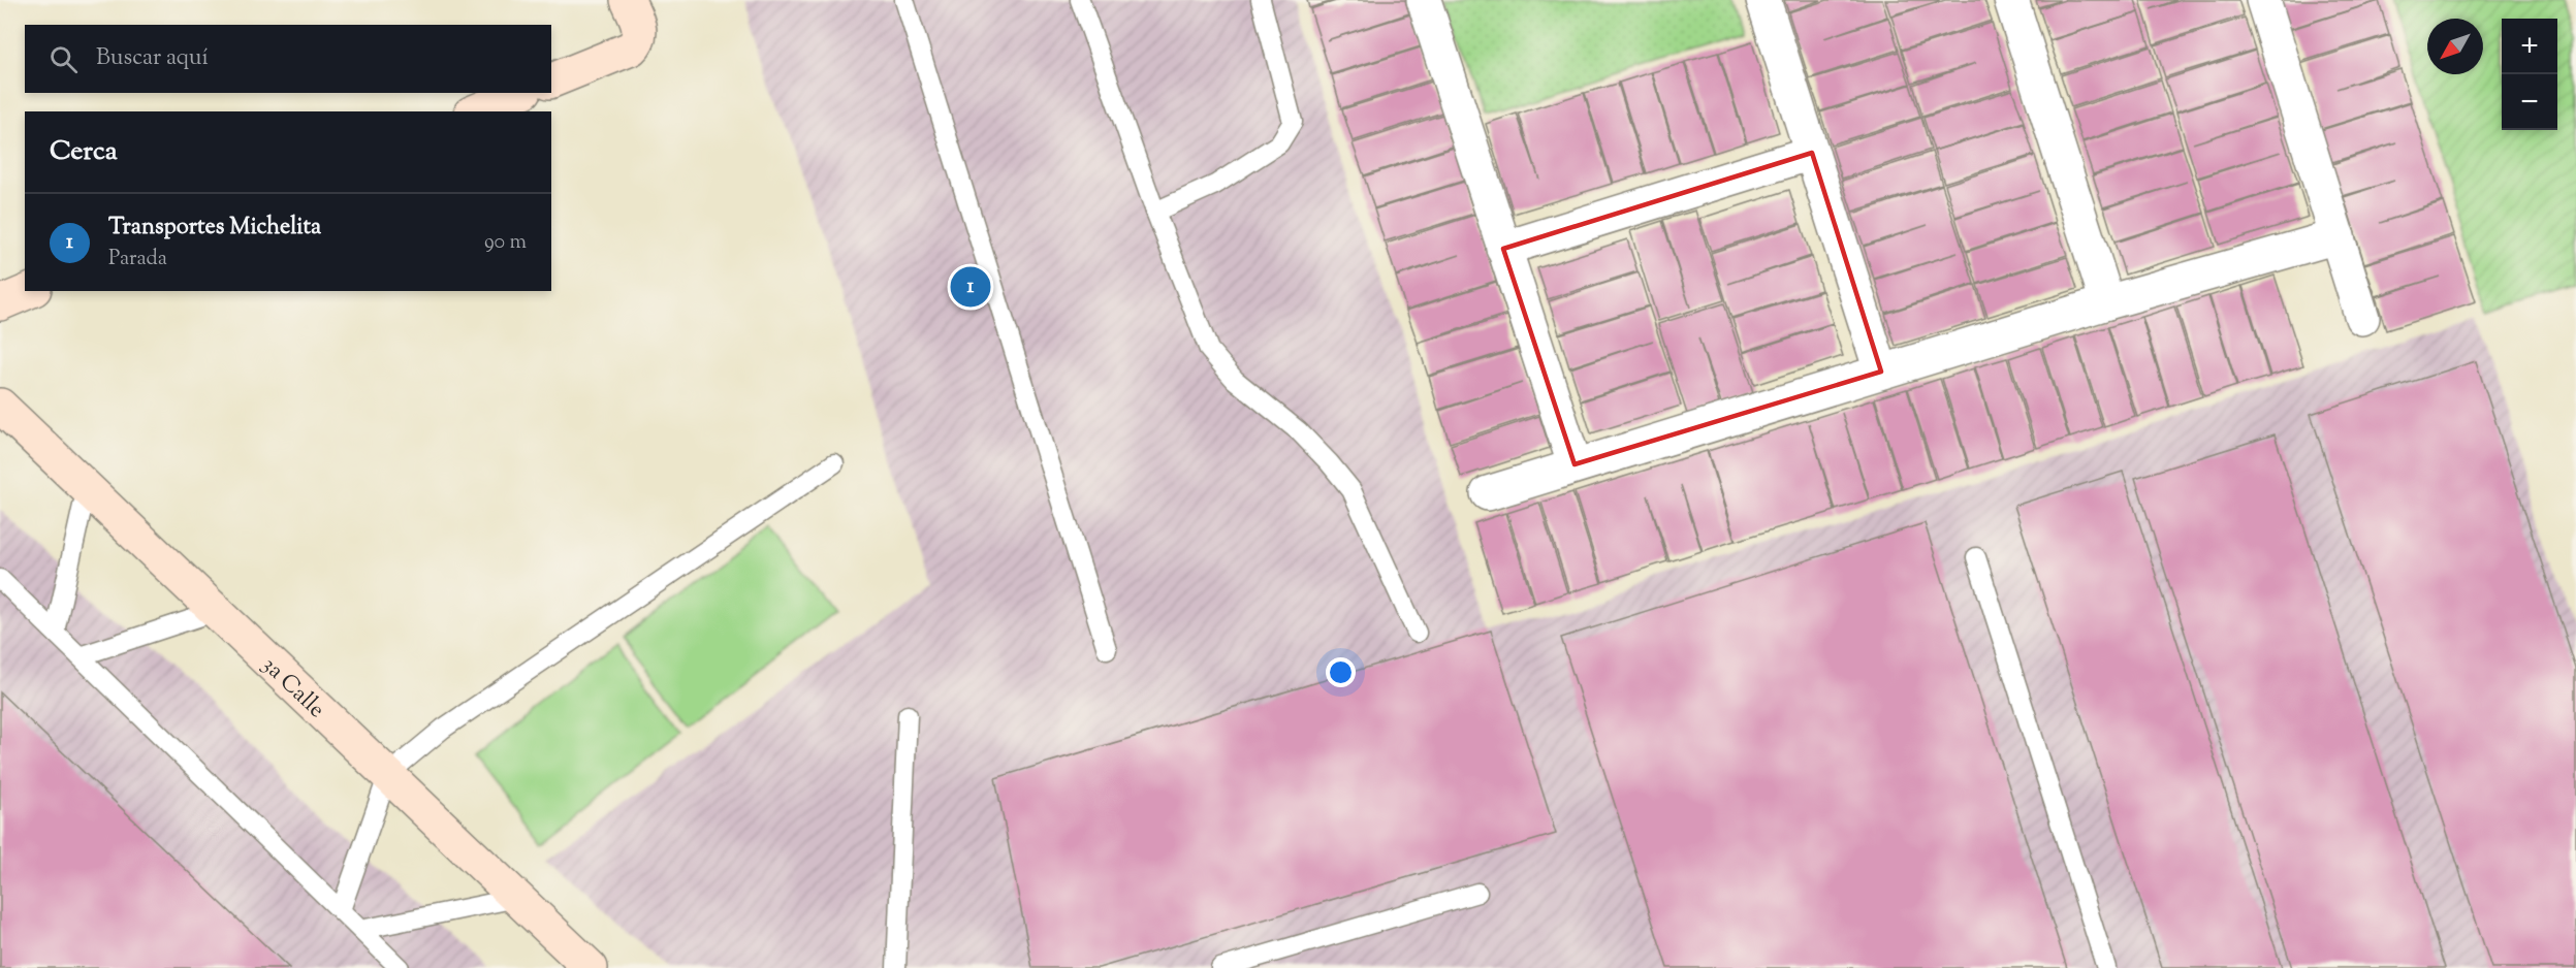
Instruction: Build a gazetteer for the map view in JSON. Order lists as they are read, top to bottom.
{
  "streets": {
    "main road": ["3a Calle"]
  },
  "north": "bottom left",
  "page": {
    "map_buttons": ["+", "−"],
    "search": "Buscar aquí",
    "heading": "Cerca",
    "list": [
      {
        "mark": "1",
        "name": "Transportes Michelita",
        "note": "Parada",
        "value": "90 m"
      }
    ],
    "pins": "1"
  }
}
